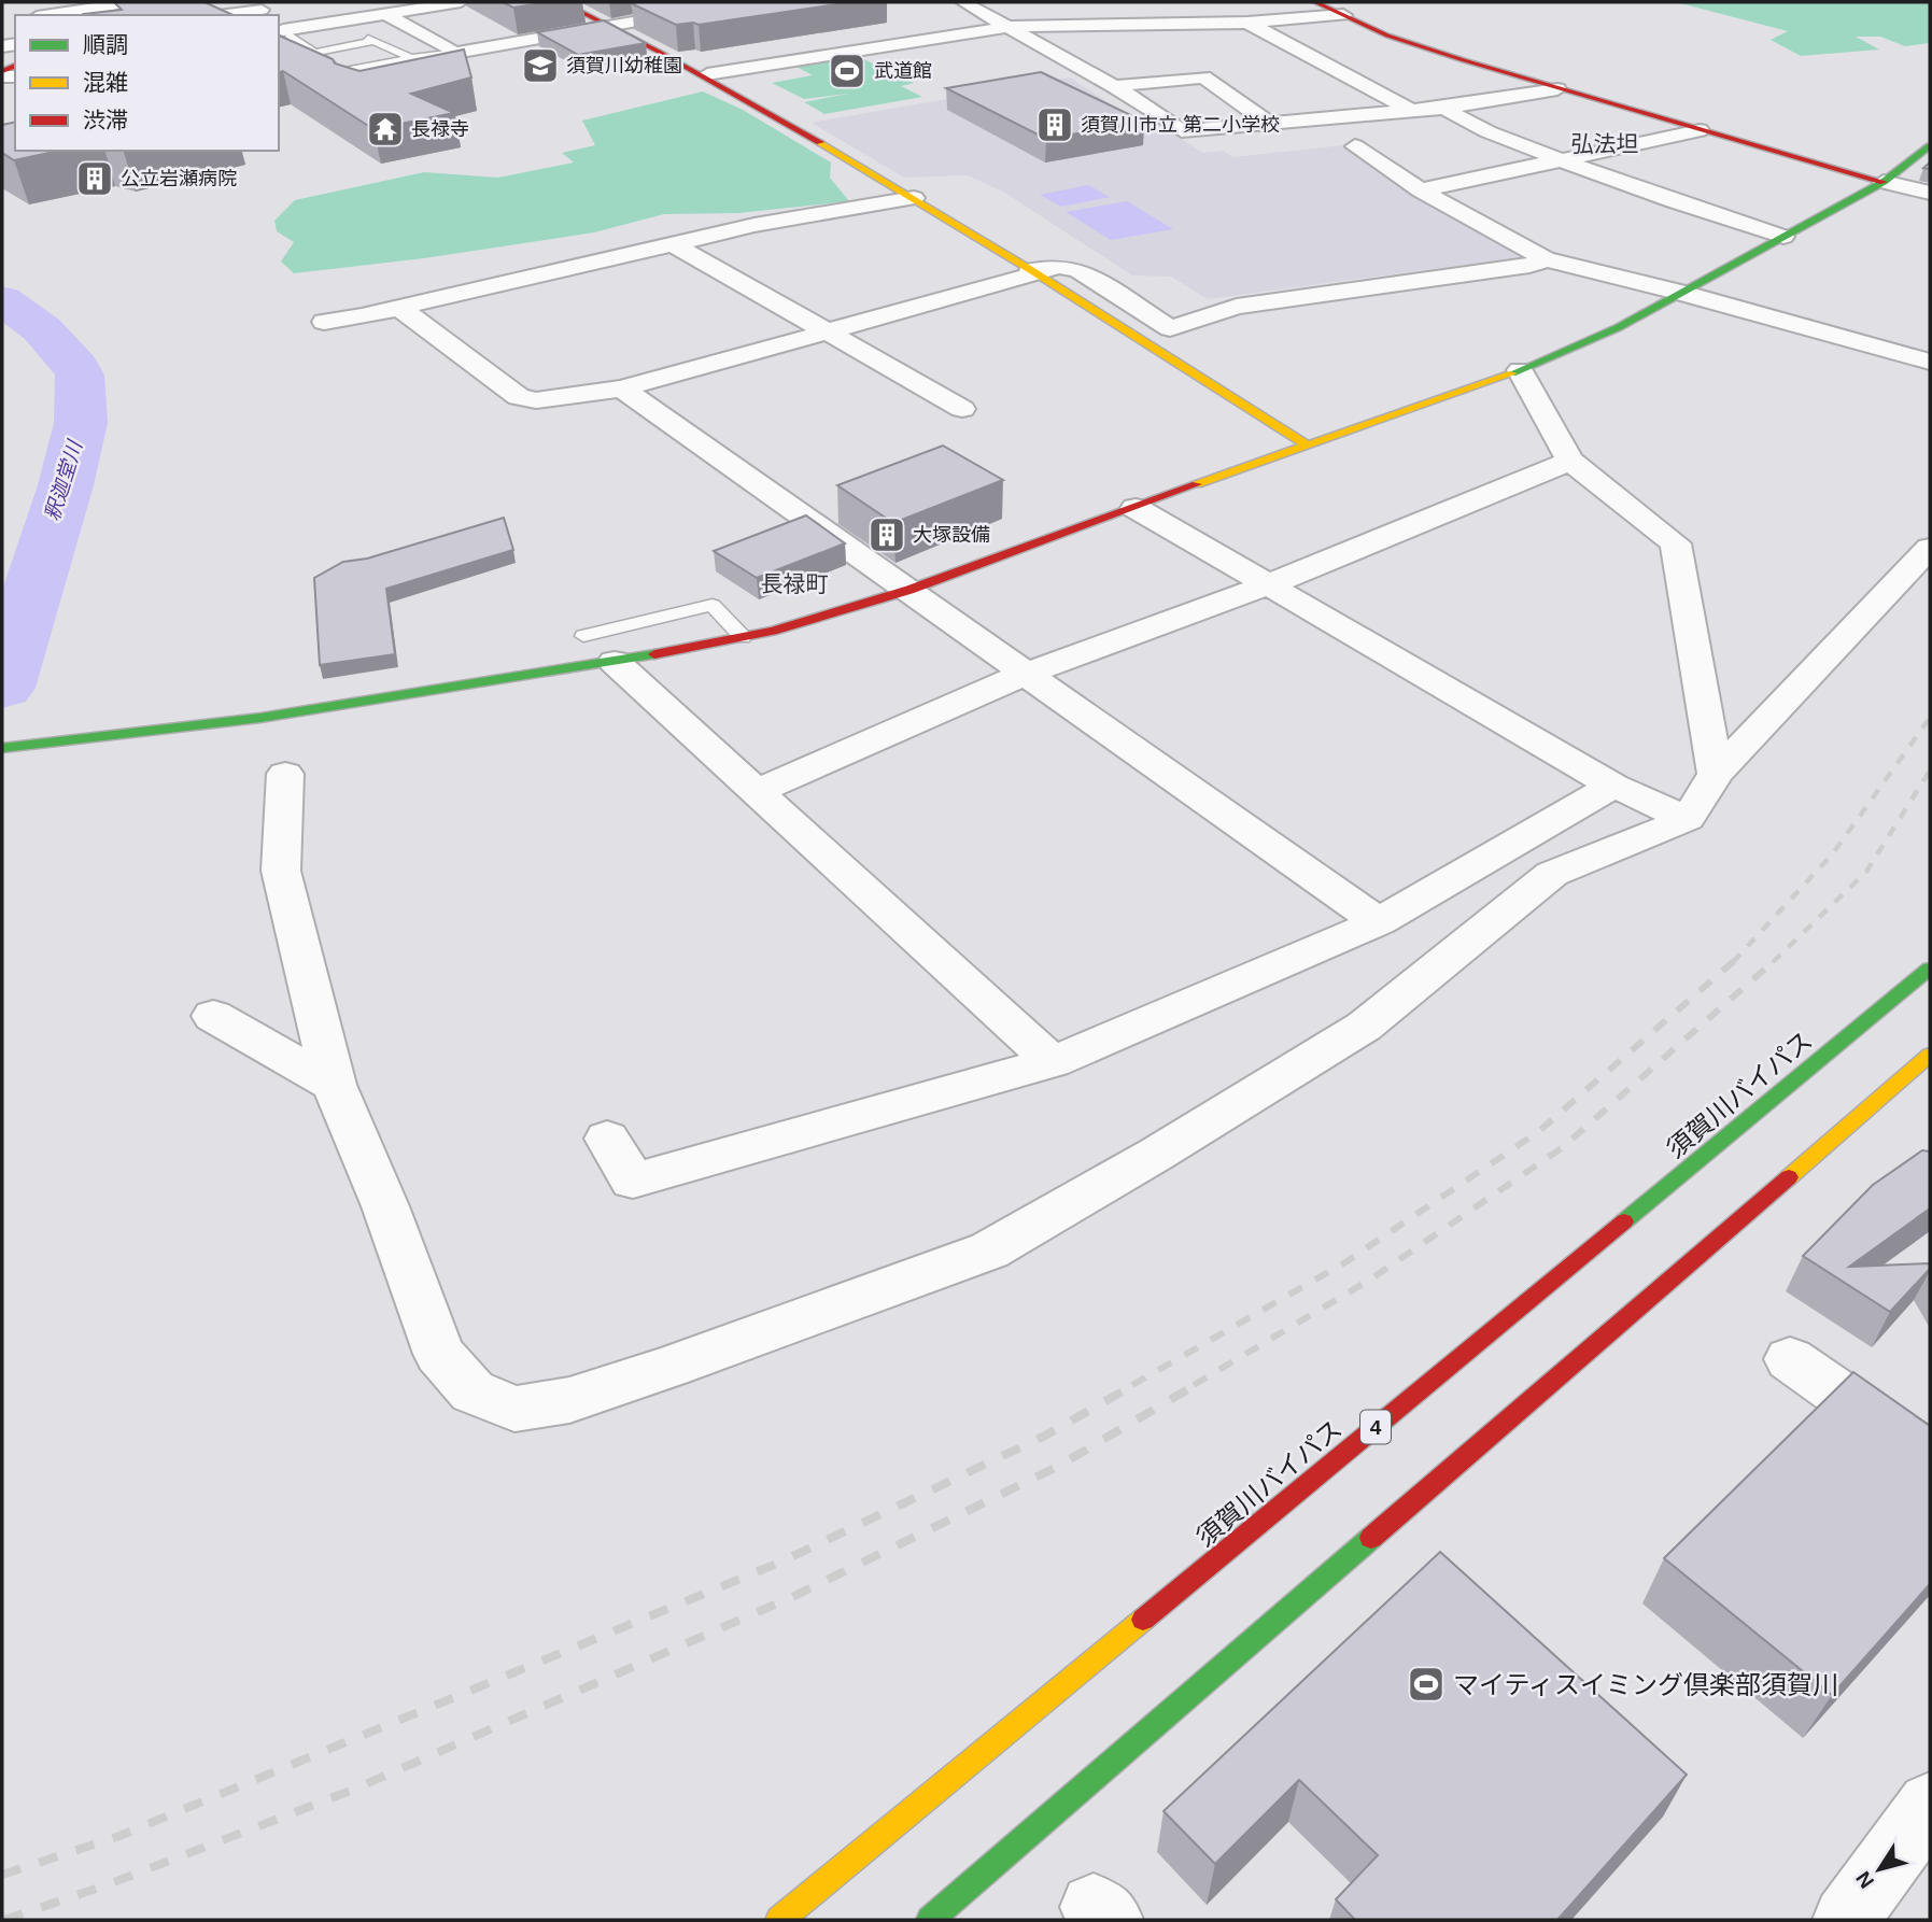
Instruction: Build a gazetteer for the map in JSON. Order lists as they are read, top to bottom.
{
  "streets": {
    "main road": ["須賀川バイパス", "4"]
  },
  "districts": ["弘法坦", "長禄町"],
  "water": ["釈迦堂川"],
  "places": {
    "school or university": ["須賀川幼稚園"],
    "sports": ["武道館", "マイティスイミング倶楽部須賀川"],
    "building": ["須賀川市立 第二小学校", "公立岩瀬病院", "大塚設備"],
    "temple": ["長禄寺"]
  },
  "legend": ["順調", "混雑", "渋滞"],
  "north": "bottom left"
}
